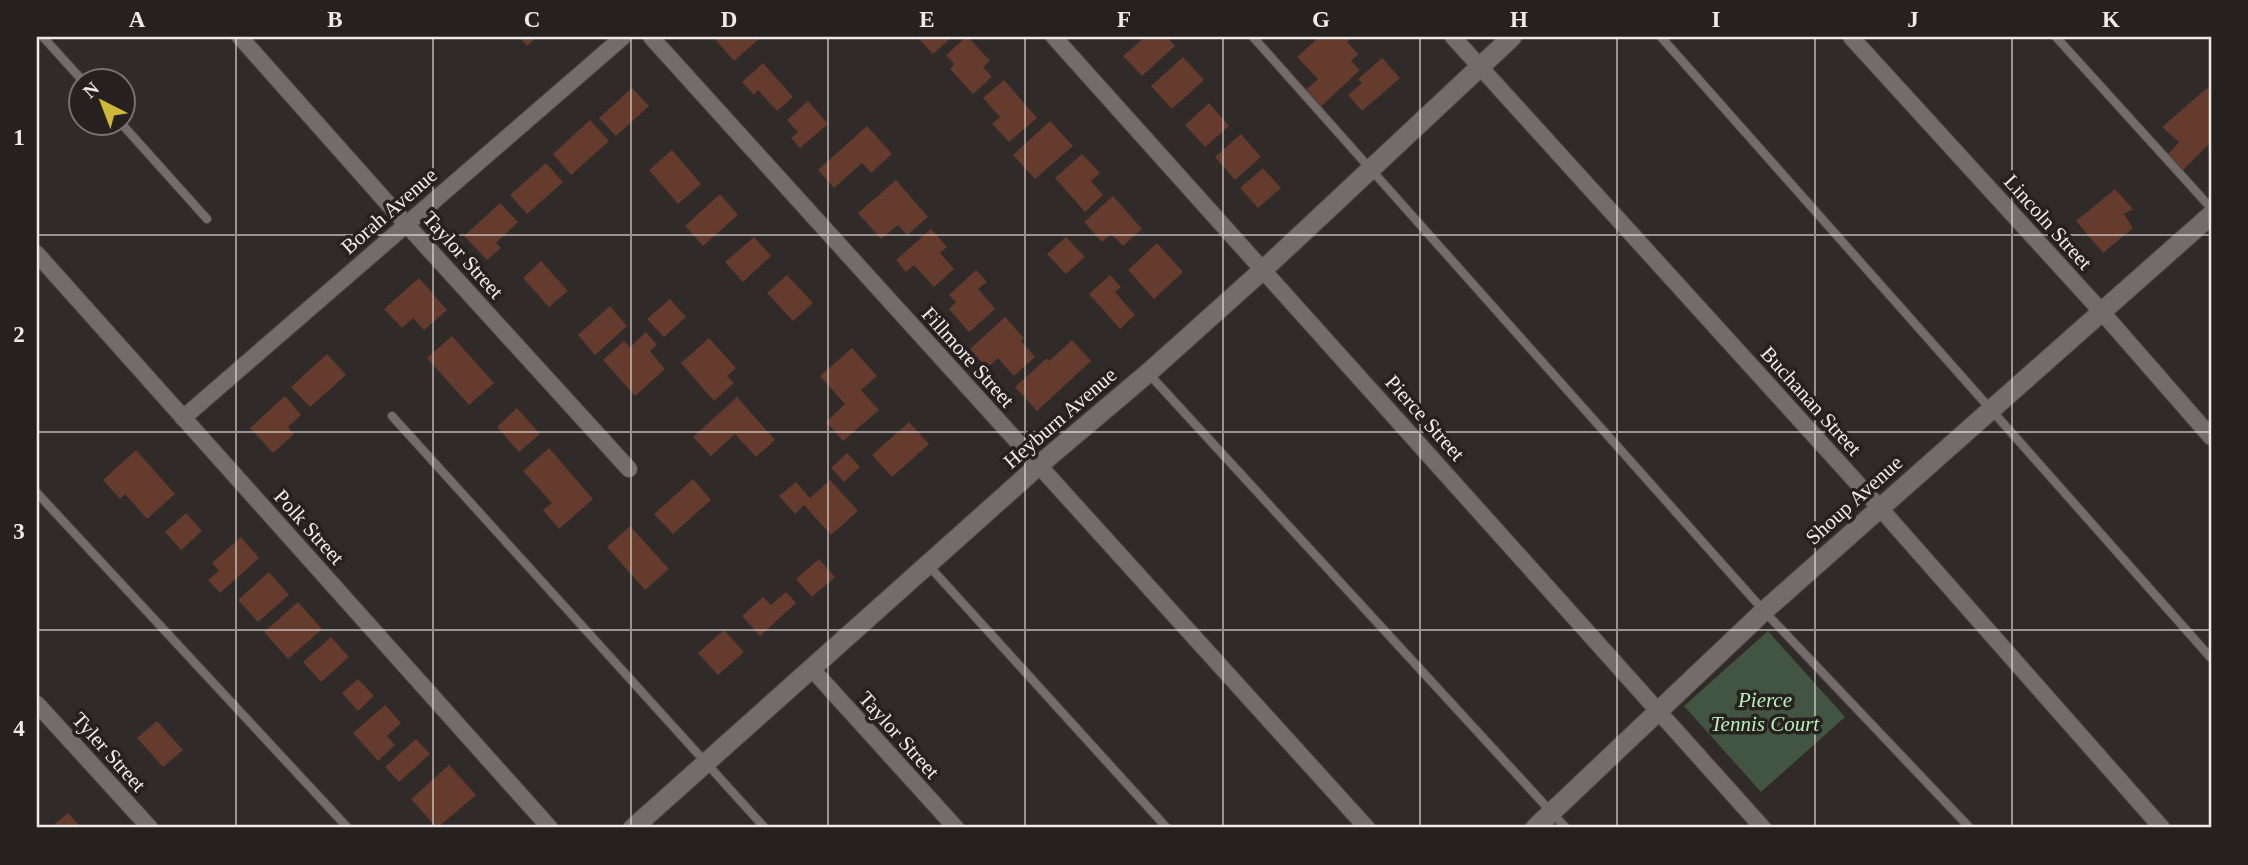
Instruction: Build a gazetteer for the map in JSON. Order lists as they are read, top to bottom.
{
  "streets": {
    "street": [
      "Borah Avenue",
      "Lincoln Street",
      "Taylor Street",
      "Fillmore Street",
      "Buchanan Street",
      "Heyburn Avenue",
      "Pierce Street",
      "Shoup Avenue",
      "Polk Street",
      "Tyler Street"
    ]
  },
  "crossings": [
    ["Borah Avenue", "Taylor Street"],
    ["Borah Avenue", "Polk Street"],
    ["Lincoln Street", "Shoup Avenue"],
    ["Taylor Street", "Heyburn Avenue"],
    ["Fillmore Street", "Heyburn Avenue"],
    ["Buchanan Street", "Heyburn Avenue"],
    ["Buchanan Street", "Shoup Avenue"],
    ["Heyburn Avenue", "Pierce Street"],
    ["Pierce Street", "Shoup Avenue"]
  ],
  "parks": ["Pierce Tennis Court"],
  "north": "top left",
  "grid": {
    "columns": [
      "A",
      "B",
      "C",
      "D",
      "E",
      "F",
      "G",
      "H",
      "I",
      "J",
      "K"
    ],
    "rows": [
      "1",
      "2",
      "3",
      "4"
    ]
  }
}
